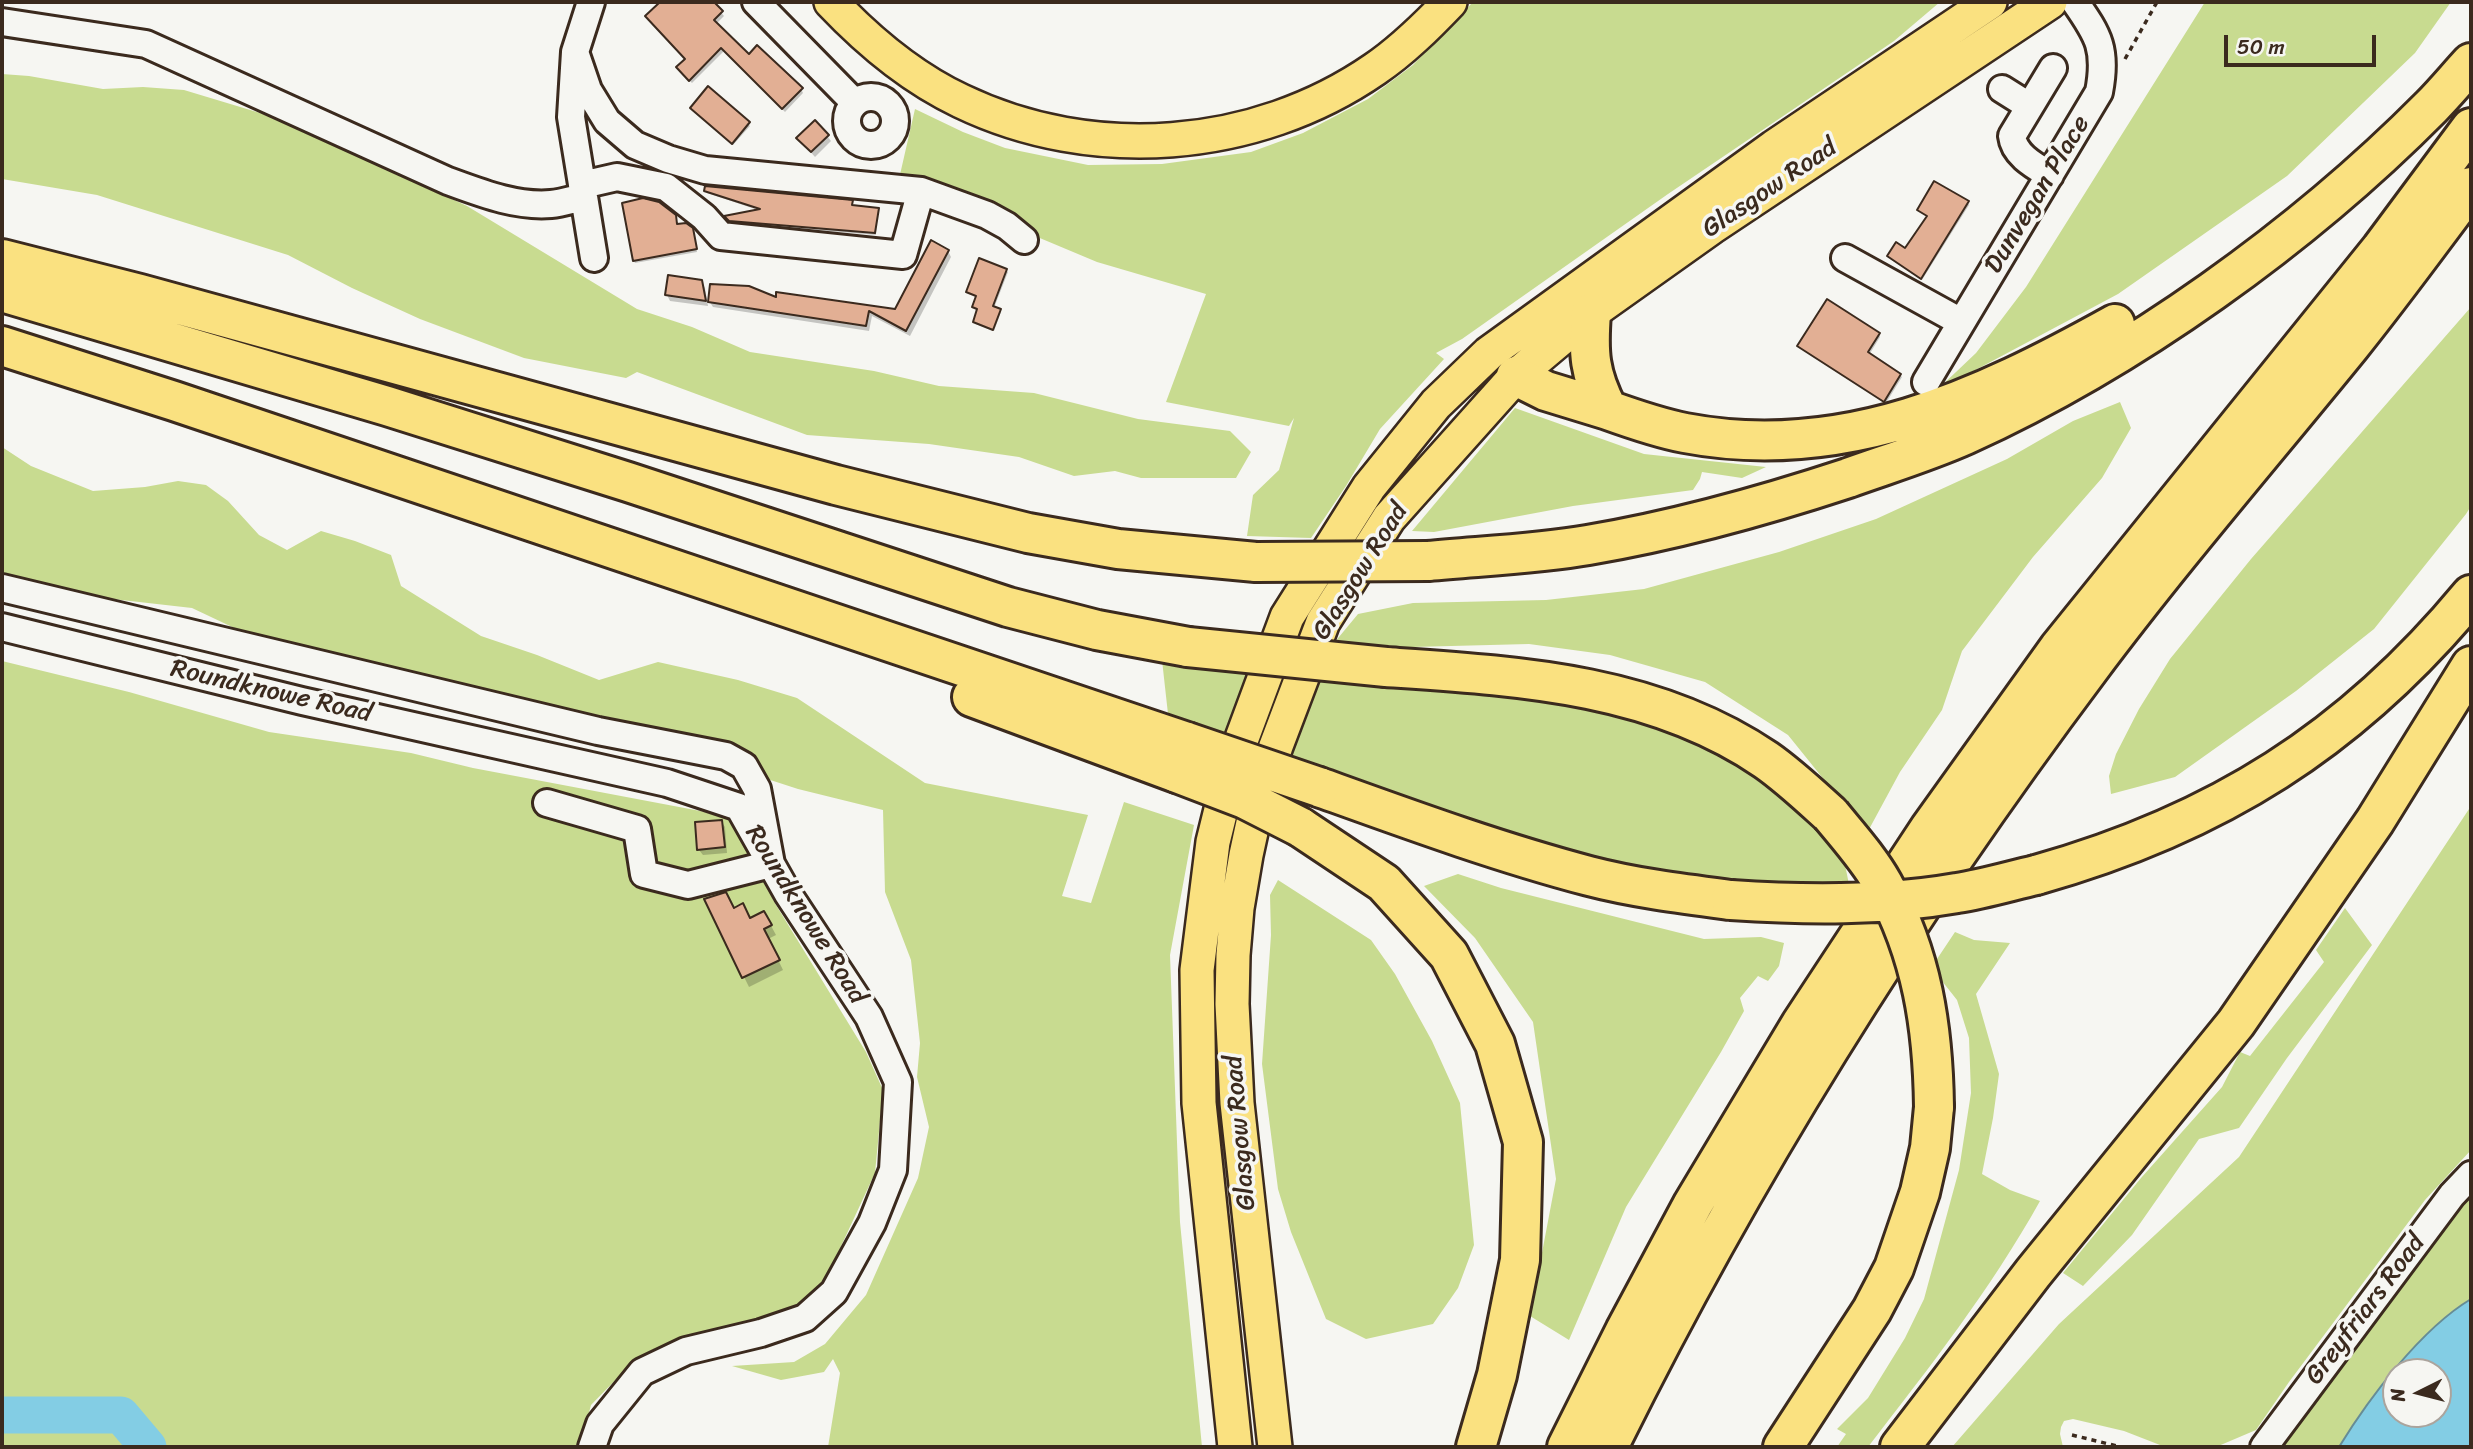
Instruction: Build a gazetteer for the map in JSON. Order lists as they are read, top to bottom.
{
  "streets": {
    "main road": ["Glasgow Road"],
    "street": ["Dunvegan Place", "Roundknowe Road", "Greyfriars Road"]
  },
  "scale_bar": "50 m",
  "north": "left"
}
